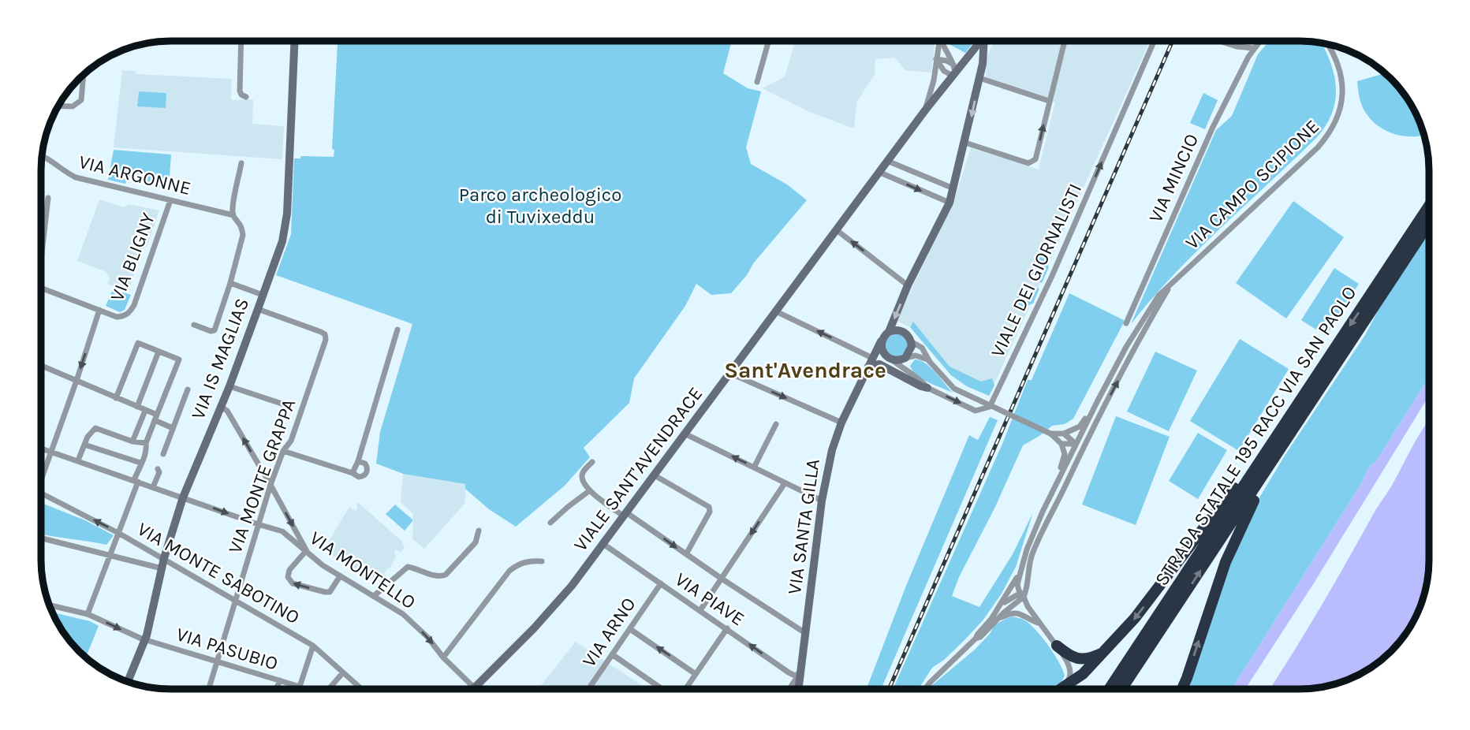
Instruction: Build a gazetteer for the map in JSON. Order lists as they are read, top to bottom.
{
  "streets": {
    "highway": ["STRADA STATALE 195 RACC VIA SAN PAOLO"],
    "street": [
      "VIA ARGONNE",
      "VIA MINCIO",
      "VIA CAMPO SCIPIONE",
      "VIA BLIGNY",
      "VIALE DEI GIORNALISTI",
      "VIA IS MAGLIAS",
      "VIALE SANT'AVENDRACE",
      "VIA MONTE GRAPPA",
      "VIA SANTA GILLA",
      "VIA MONTELLO",
      "VIA MONTE SABOTINO",
      "VIA PIAVE",
      "VIA ARNO",
      "VIA PASUBIO"
    ]
  },
  "crossings": [
    ["VIA ARGONNE", "VIA BLIGNY"],
    ["VIALE DEI GIORNALISTI", "VIA SANTA GILLA"],
    ["VIA IS MAGLIAS", "VIA MONTE GRAPPA"],
    ["VIA IS MAGLIAS", "VIA MONTELLO"],
    ["VIA IS MAGLIAS", "VIA MONTE SABOTINO"],
    ["VIA IS MAGLIAS", "VIA PASUBIO"],
    ["VIALE SANT'AVENDRACE", "VIA MONTELLO"],
    ["VIALE SANT'AVENDRACE", "VIA PIAVE"],
    ["VIA MONTE GRAPPA", "VIA MONTELLO"],
    ["VIA MONTE GRAPPA", "VIA MONTE SABOTINO"],
    ["VIA MONTE GRAPPA", "VIA PASUBIO"],
    ["VIA SANTA GILLA", "VIA PIAVE"],
    ["VIA PIAVE", "VIA ARNO"]
  ],
  "one_way": ["VIALE DEI GIORNALISTI"],
  "districts": ["Sant'Avendrace"],
  "parks": ["Parco archeologico di Tuvixeddu"]
}
